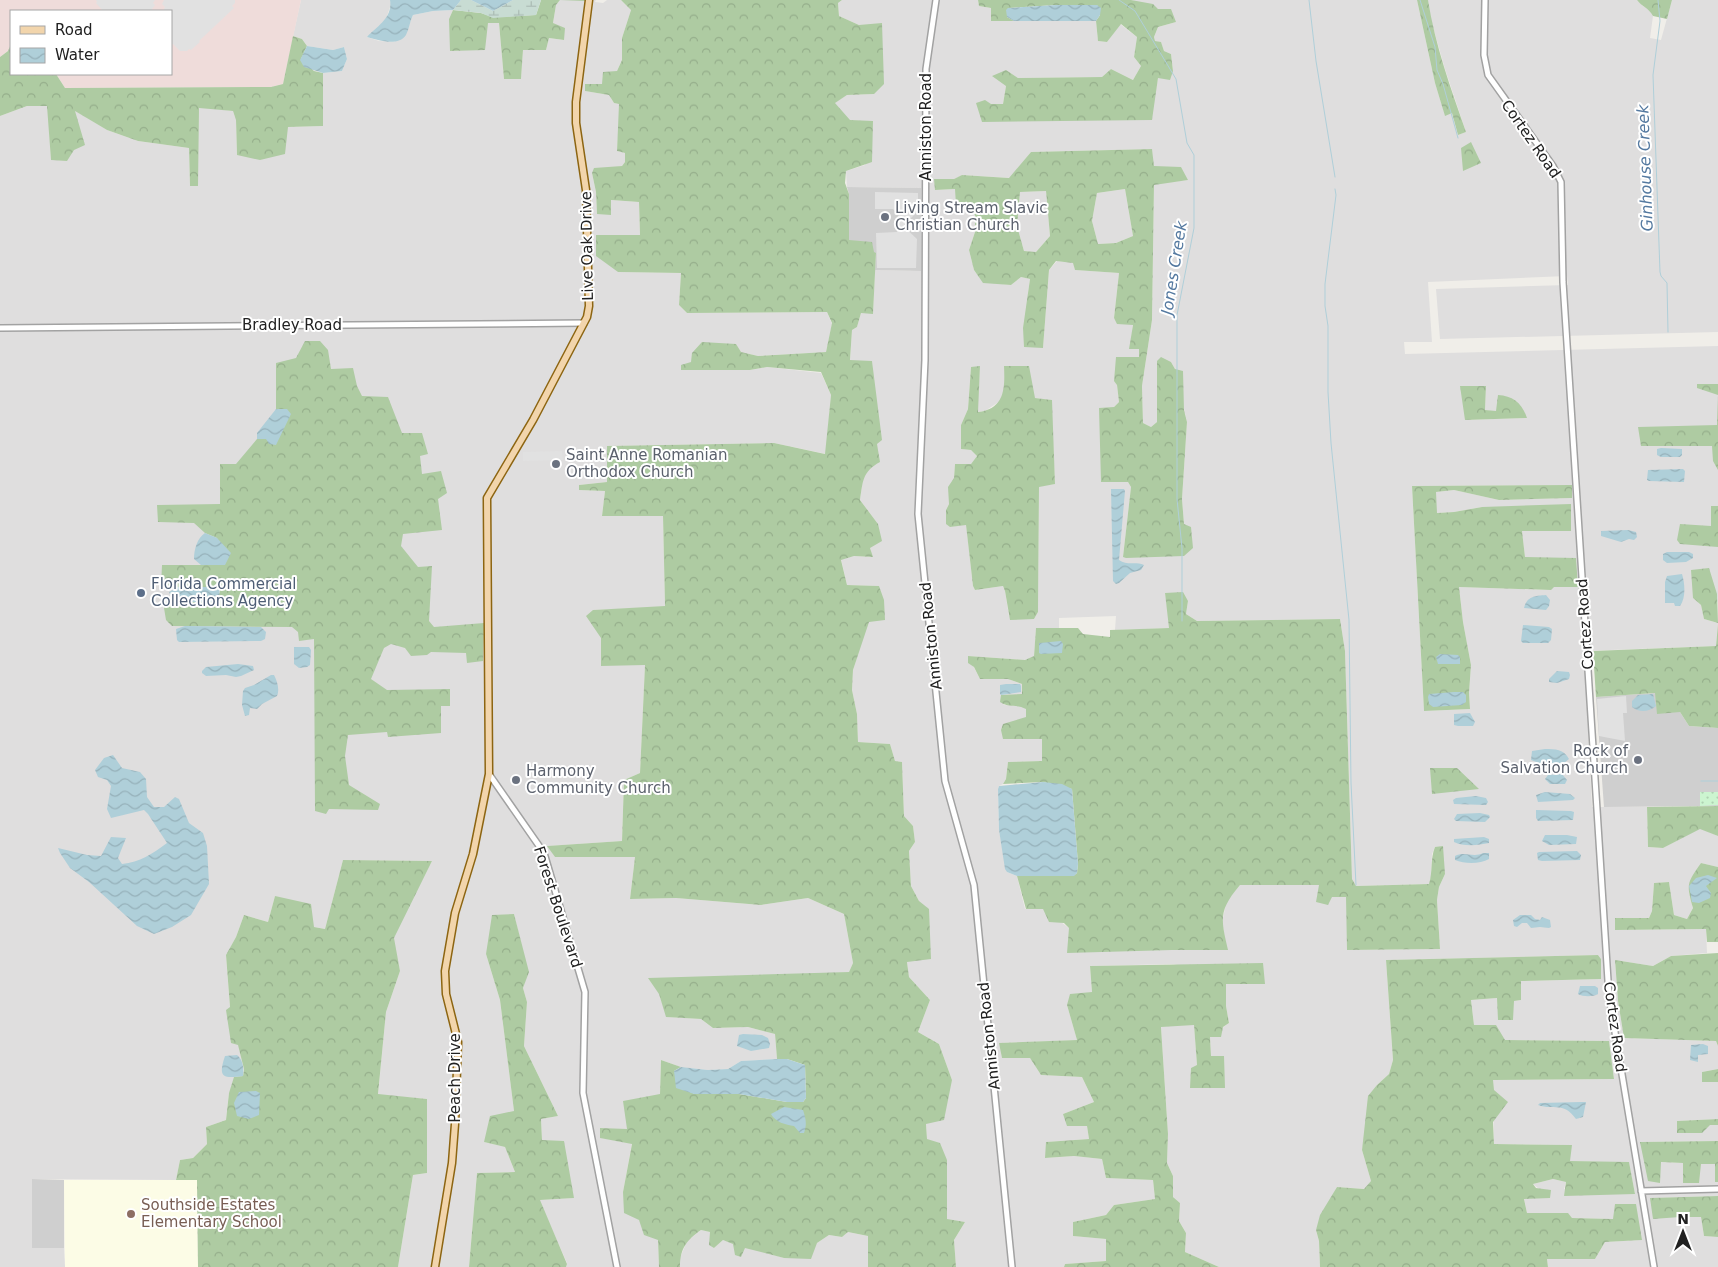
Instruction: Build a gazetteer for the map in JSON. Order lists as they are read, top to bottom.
{
  "streets": {
    "main road": ["Live Oak Drive", "Peach Drive"],
    "street": [
      "Anniston Road",
      "Cortez Road",
      "Bradley Road",
      "Forest Boulevard"
    ]
  },
  "crossings": [
    ["Live Oak Drive", "Bradley Road"],
    ["Live Oak Drive", "Forest Boulevard"],
    ["Live Oak Drive", "Peach Drive"],
    ["Forest Boulevard", "Peach Drive"]
  ],
  "water": ["Ginhouse Creek", "Jones Creek"],
  "places": [
    "Living Stream Slavic Christian Church",
    "Saint Anne Romanian Orthodox Church",
    "Florida Commercial Collections Agency",
    "Rock of Salvation Church",
    "Harmony Community Church",
    "Southside Estates Elementary School"
  ],
  "legend": ["Road", "Water"],
  "north": "top"
}
